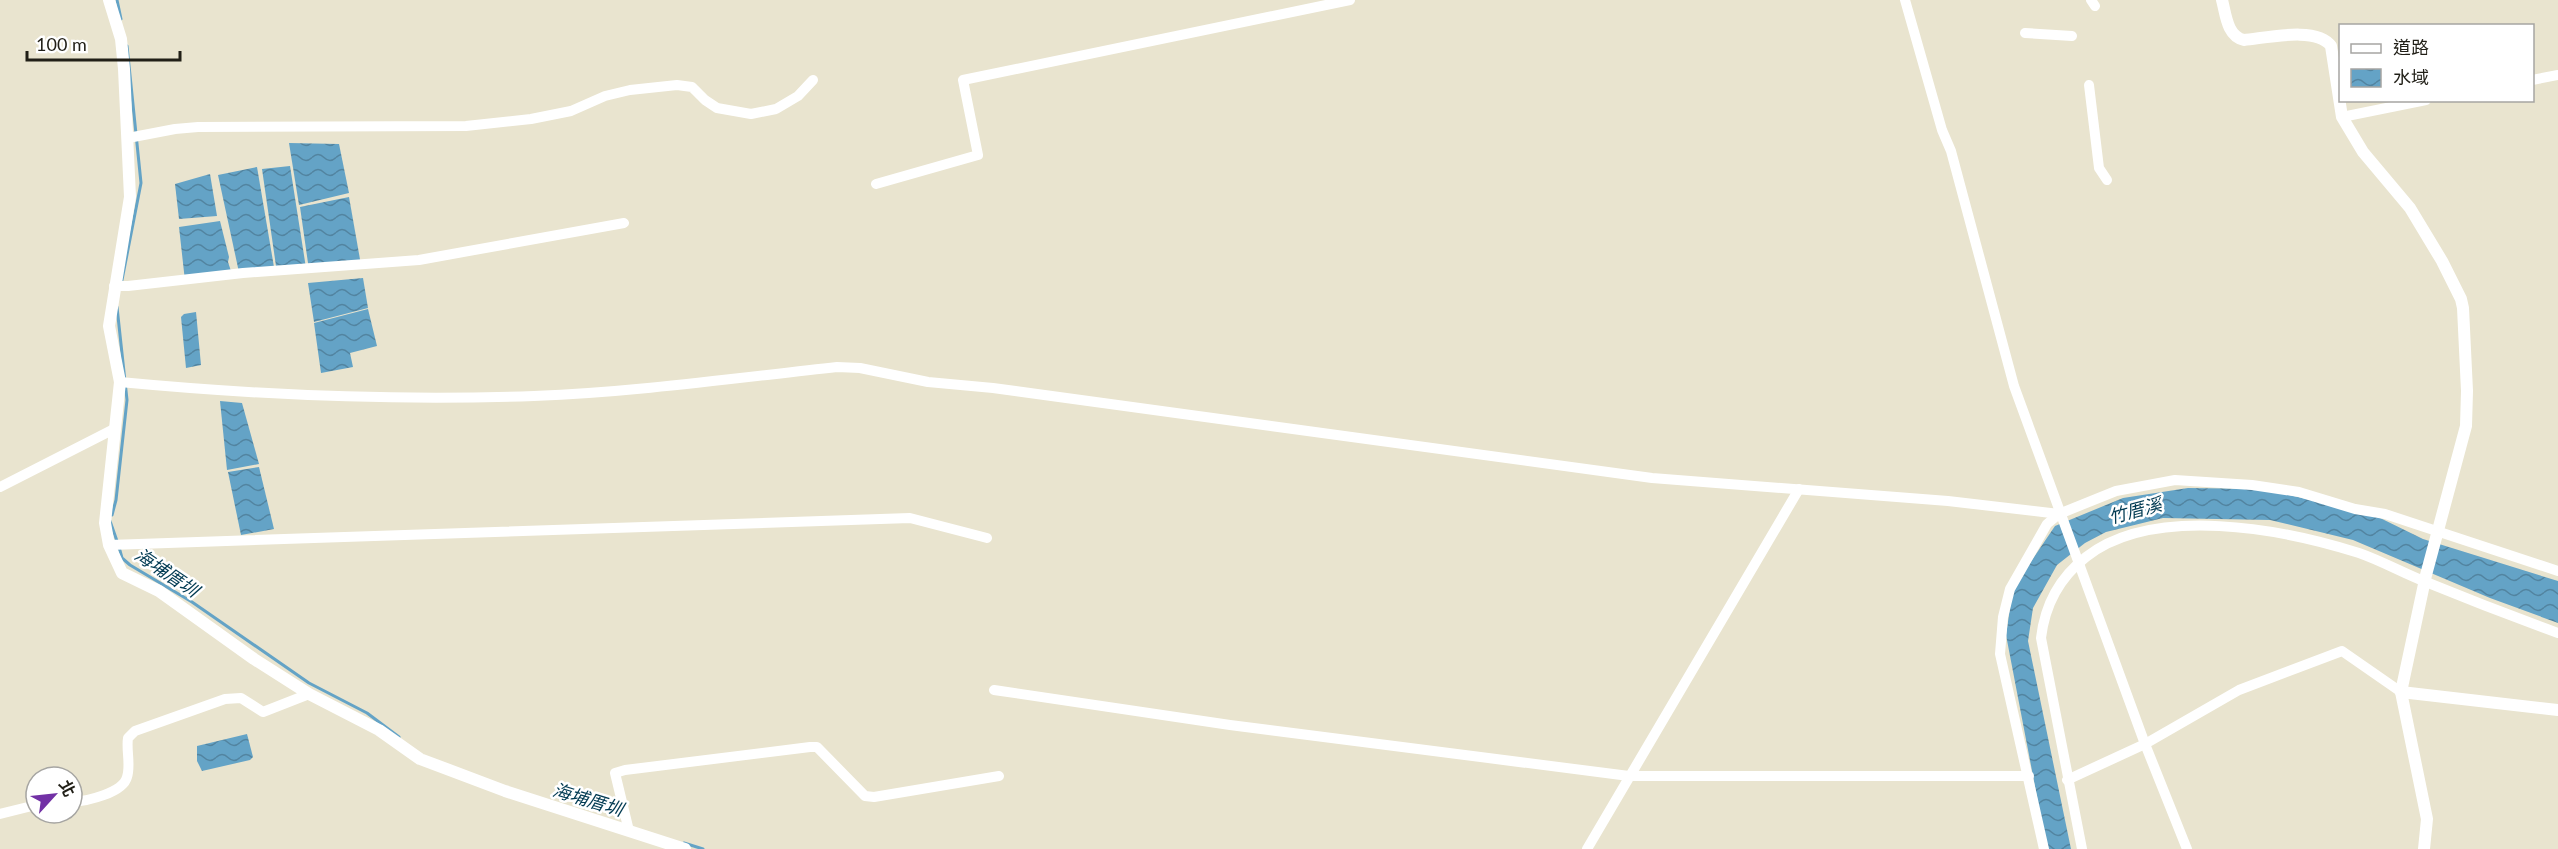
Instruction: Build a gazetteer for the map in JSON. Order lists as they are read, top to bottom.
{
  "water": ["竹厝溪", "海埔厝圳"],
  "legend": ["道路", "水域"],
  "scale_bar": "100 m",
  "north": "top right"
}
